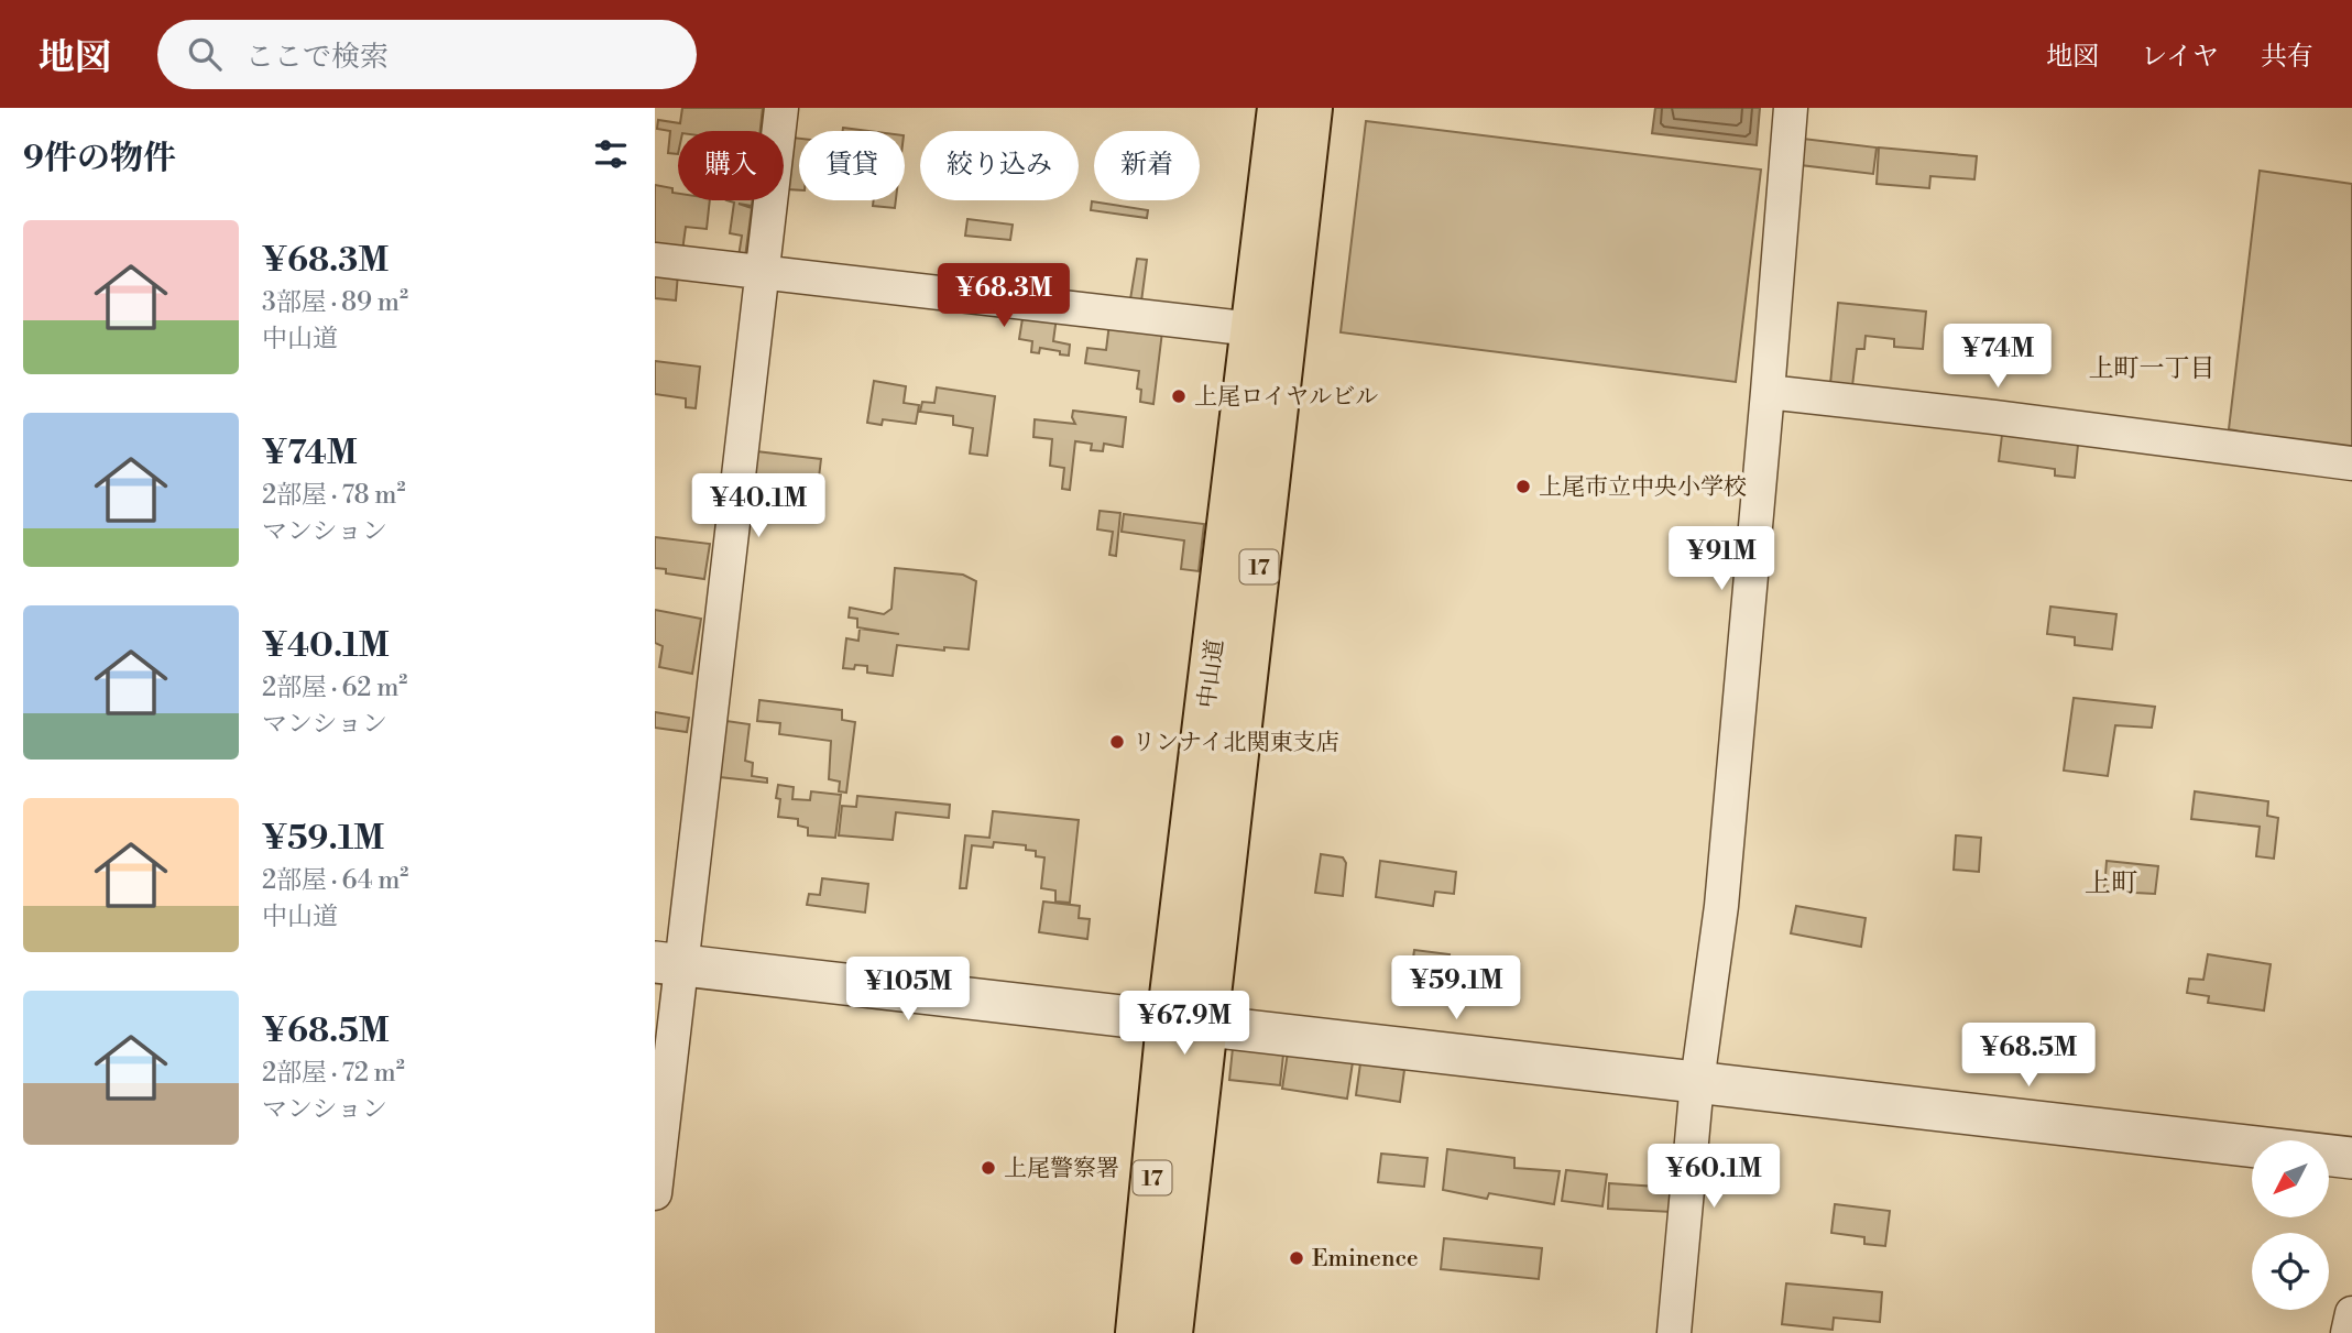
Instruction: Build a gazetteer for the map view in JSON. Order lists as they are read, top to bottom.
{
  "streets": {
    "highway": ["17", "中山道"]
  },
  "districts": ["上町一丁目", "上町"],
  "places": [
    "上尾ロイヤルビル",
    "上尾市立中央小学校",
    "リンナイ北関東支店",
    "上尾警察署",
    "Eminence"
  ],
  "north": "bottom left",
  "page": {
    "header": "地図",
    "search": "ここで検索",
    "nav": ["地図", "レイヤ", "共有"],
    "heading": "9件の物件",
    "chip": [
      "購入",
      "賃貸",
      "絞り込み",
      "新着"
    ],
    "list": [
      {
        "name": "¥68.3M",
        "note": "3部屋 · 89 m² · 中山道"
      },
      {
        "name": "¥74M",
        "note": "2部屋 · 78 m² · マンション"
      },
      {
        "name": "¥40.1M",
        "note": "2部屋 · 62 m² · マンション"
      },
      {
        "name": "¥59.1M",
        "note": "2部屋 · 64 m² · 中山道"
      },
      {
        "name": "¥68.5M",
        "note": "2部屋 · 72 m² · マンション"
      }
    ],
    "price": [
      "¥68.3M",
      "¥74M",
      "¥40.1M",
      "¥91M",
      "¥59.1M",
      "¥105M",
      "¥67.9M",
      "¥68.5M",
      "¥60.1M"
    ]
  }
}
